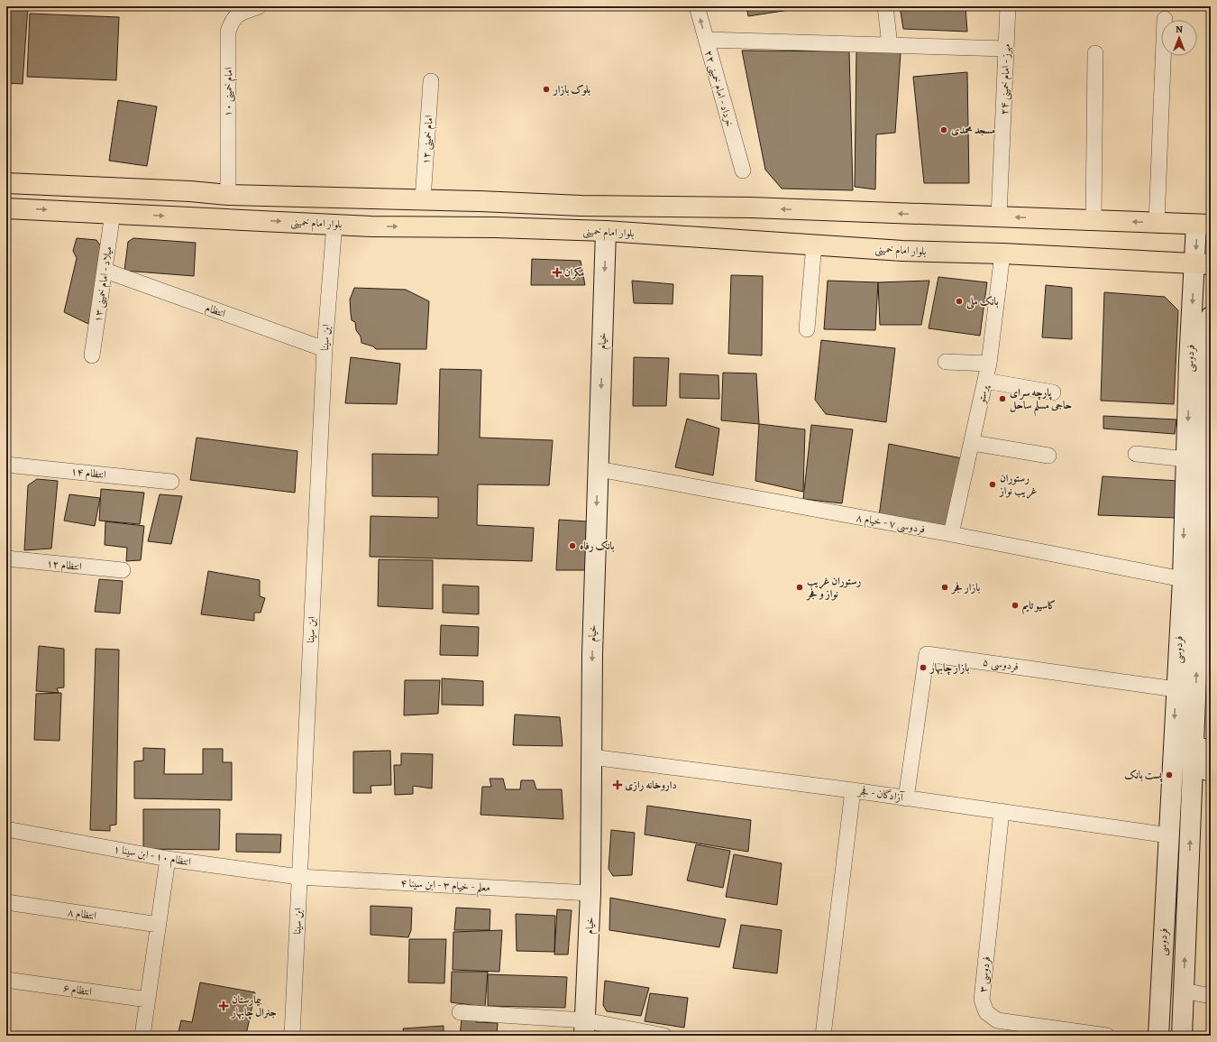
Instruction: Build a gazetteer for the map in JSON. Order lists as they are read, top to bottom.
{
  "streets": {
    "main road": ["بلوار امام خمینی"],
    "street": [
      "مهرز - امام خمینی ۲۴",
      "خرداد - امام خمینی ۲۲",
      "امام خمینی ۱۰",
      "امام خمینی ۱۲",
      "میلاد - امام خمینی ۱۳",
      "انتظام",
      "ابن سینا",
      "خیام",
      "فردوسی",
      "پرستو",
      "انتظام ۱۴",
      "فردوسی ۷ - خیام ۸",
      "انتظام ۱۲",
      "فردوسی ۵",
      "آزادگان - فجر",
      "انتظام ۱۰ - ابن سینا ۱",
      "معلم - خیام ۳ - ابن سینا ۴",
      "انتظام ۸",
      "فردوسی ۳",
      "انتظام ۶"
    ]
  },
  "crossings": [
    ["بلوار امام خمینی", "میلاد - امام خمینی ۱۳"],
    ["بلوار امام خمینی", "ابن سینا"],
    ["بلوار امام خمینی", "خیام"],
    ["بلوار امام خمینی", "فردوسی"],
    ["بلوار امام خمینی", "پرستو"],
    ["میلاد - امام خمینی ۱۳", "انتظام"],
    ["انتظام", "ابن سینا"],
    ["ابن سینا", "انتظام ۱۰ - ابن سینا ۱"],
    ["ابن سینا", "معلم - خیام ۳ - ابن سینا ۴"],
    ["خیام", "فردوسی ۷ - خیام ۸"],
    ["خیام", "آزادگان - فجر"],
    ["خیام", "معلم - خیام ۳ - ابن سینا ۴"],
    ["فردوسی", "فردوسی ۷ - خیام ۸"],
    ["فردوسی", "فردوسی ۵"],
    ["فردوسی", "آزادگان - فجر"],
    ["پرستو", "فردوسی ۷ - خیام ۸"],
    ["فردوسی ۵", "آزادگان - فجر"],
    ["آزادگان - فجر", "فردوسی ۳"],
    ["انتظام ۱۰ - ابن سینا ۱", "معلم - خیام ۳ - ابن سینا ۴"]
  ],
  "one_way": ["خیام"],
  "places": {
    "other": [
      "بلوک بازار",
      "مسجد محمدی",
      "بانک ملی",
      "پارچه سرای حاجی مسلم ساحل",
      "رستوران غریب نواز",
      "بانک رفاه",
      "رستوران غریب نواز و فجر",
      "بازار فجر",
      "کاسیو تایم",
      "بازار چابهار",
      "پست بانک"
    ],
    "health": ["مکران", "داروخانه رازی", "بیمارستان جنرال چابهار"]
  },
  "north": "top"
}
